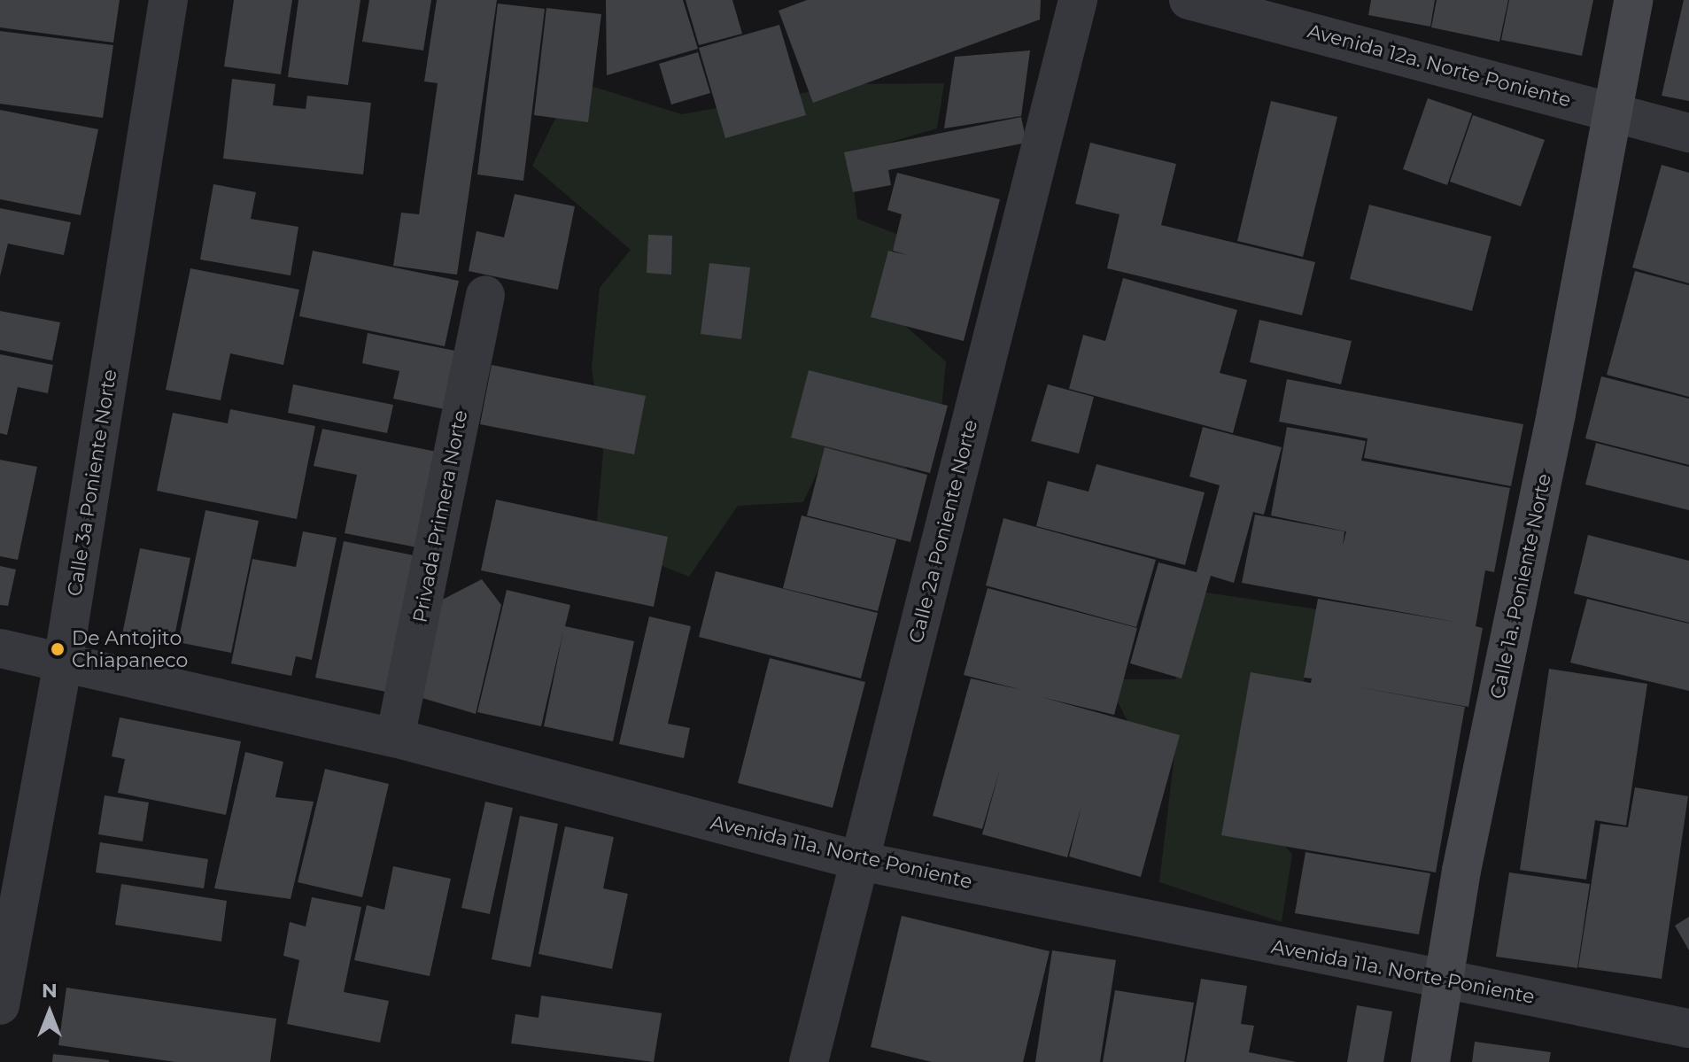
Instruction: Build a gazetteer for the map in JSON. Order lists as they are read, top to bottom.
{
  "streets": {
    "main road": ["Calle 1a. Poniente Norte"],
    "street": [
      "Avenida 12a. Norte Poniente",
      "Calle 3a Poniente Norte",
      "Privada Primera Norte",
      "Calle 2a Poniente Norte",
      "Avenida 11a. Norte Poniente"
    ]
  },
  "crossings": [
    ["Avenida 12a. Norte Poniente", "Calle 1a. Poniente Norte"],
    ["Calle 3a Poniente Norte", "Avenida 11a. Norte Poniente"],
    ["Privada Primera Norte", "Avenida 11a. Norte Poniente"],
    ["Calle 2a Poniente Norte", "Avenida 11a. Norte Poniente"],
    ["Calle 1a. Poniente Norte", "Avenida 11a. Norte Poniente"]
  ],
  "places": ["De Antojito Chiapaneco"],
  "north": "top"
}
